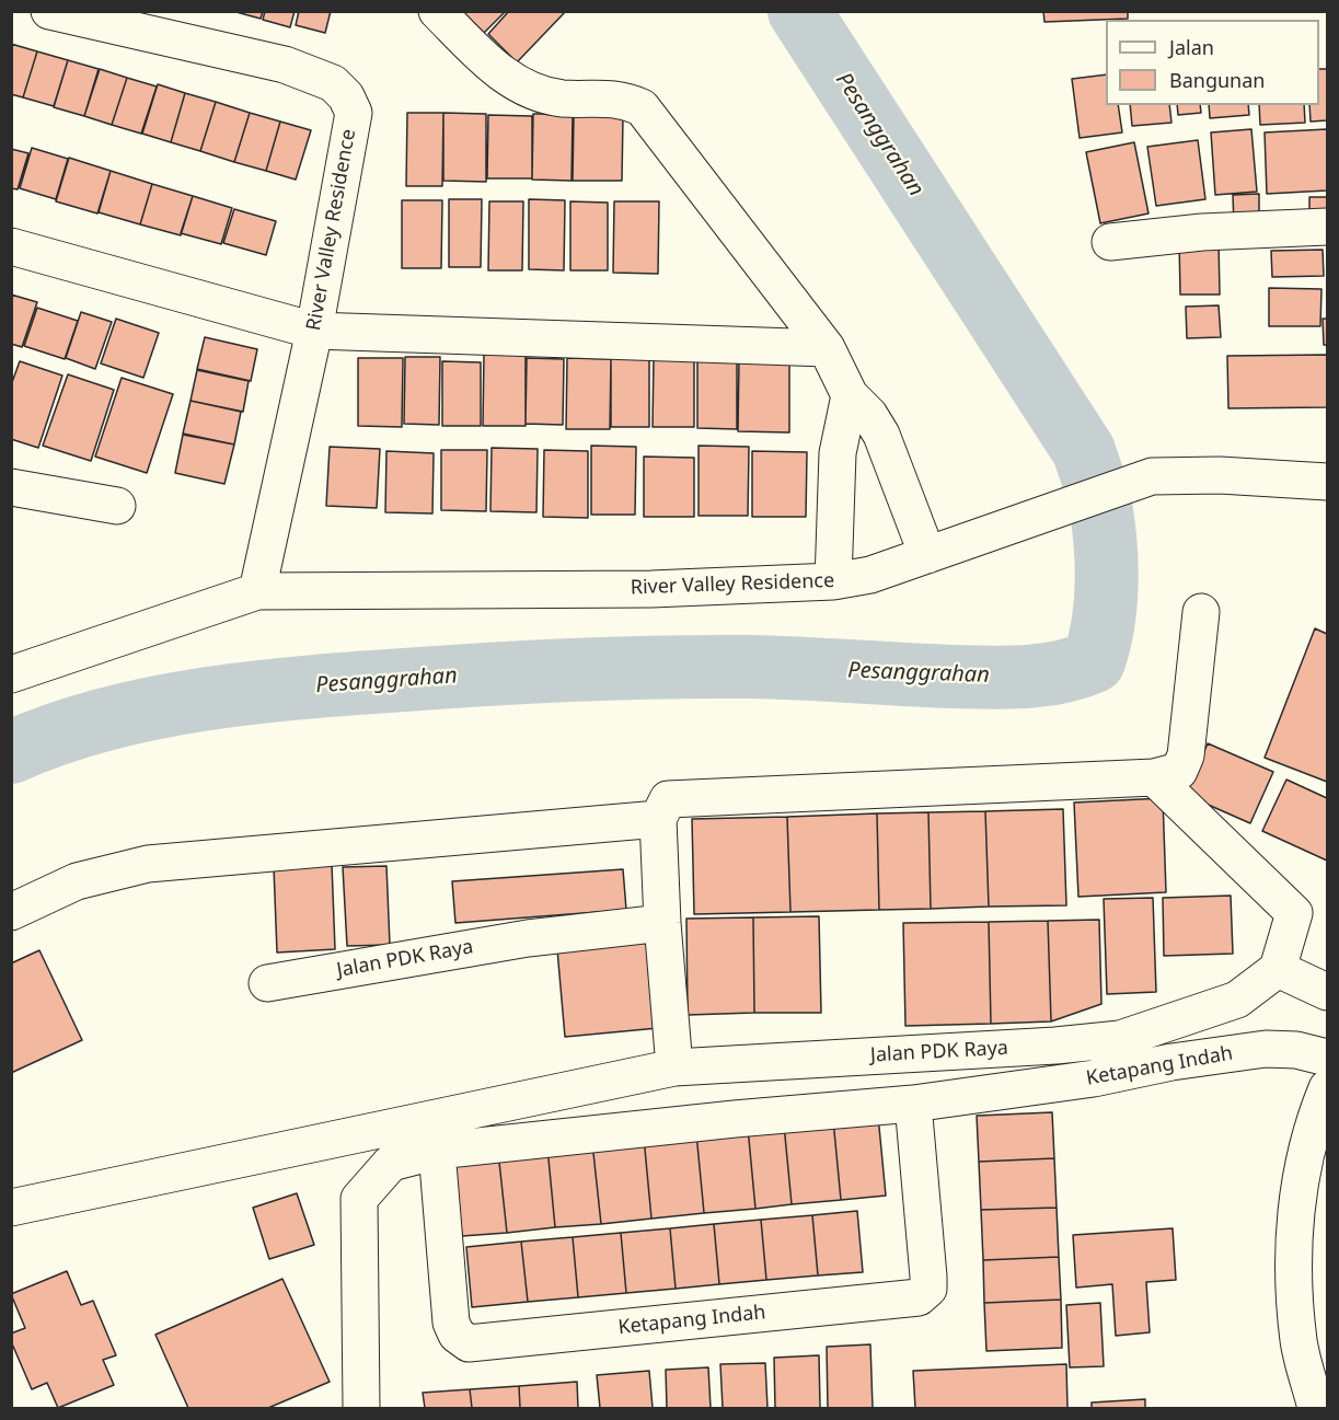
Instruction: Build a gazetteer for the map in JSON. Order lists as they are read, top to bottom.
{
  "streets": {
    "street": ["River Valley Residence", "Jalan PDK Raya", "Ketapang Indah"]
  },
  "water": ["Pesanggrahan"],
  "legend": ["Jalan", "Bangunan"]
}
